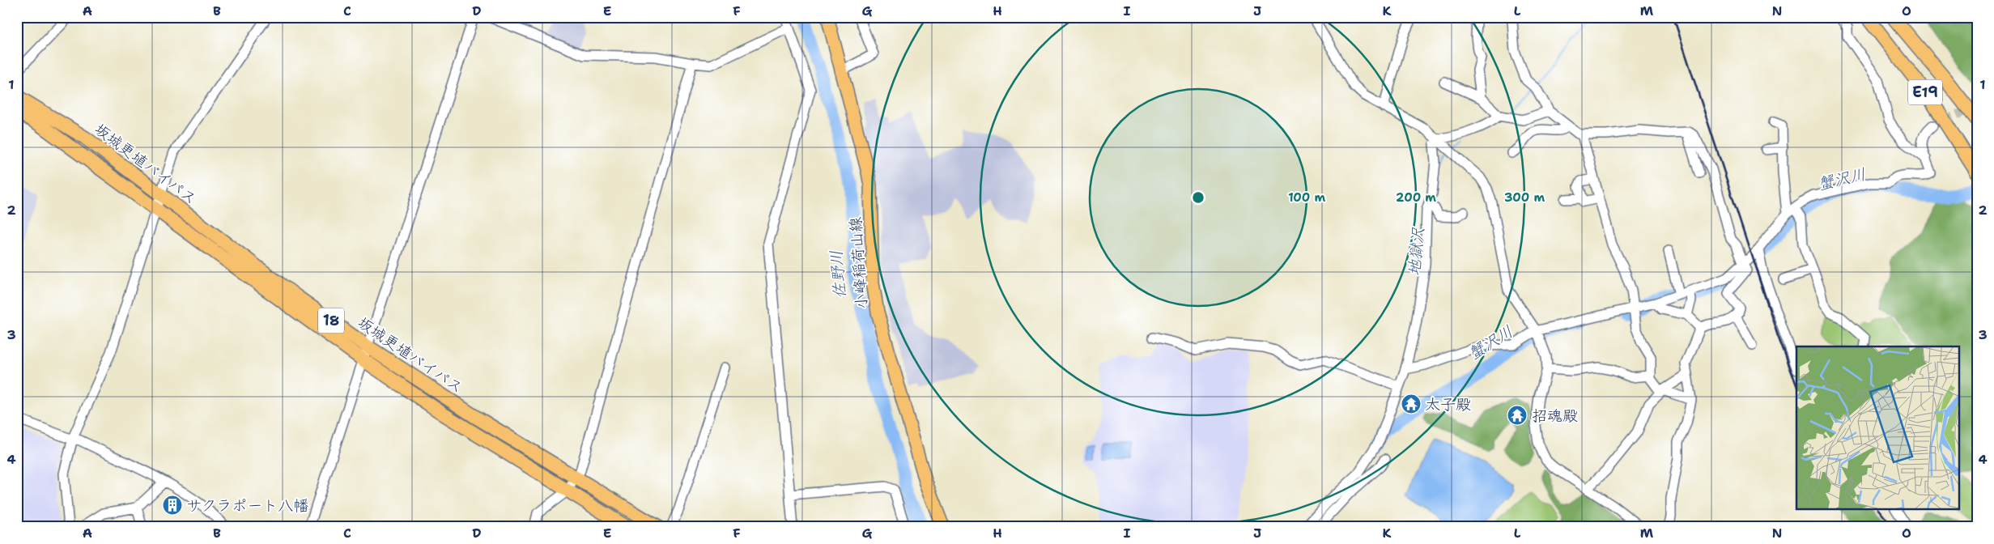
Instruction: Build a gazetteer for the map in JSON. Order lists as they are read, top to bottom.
{
  "streets": {
    "highway": ["E19", "坂城更埴バイパス", "18"],
    "main road": ["小峰稲荷山線"]
  },
  "water": ["蟹沢川", "地獄沢", "佐野川"],
  "places": {
    "temple": ["太子殿", "招魂殿"],
    "building": ["サクラポート八幡"]
  },
  "grid": {
    "columns": [
      "A",
      "B",
      "C",
      "D",
      "E",
      "F",
      "G",
      "H",
      "I",
      "J",
      "K",
      "L",
      "M",
      "N",
      "O"
    ],
    "rows": [
      "1",
      "2",
      "3",
      "4"
    ]
  },
  "rings": ["100 m", "200 m", "300 m"]
}
